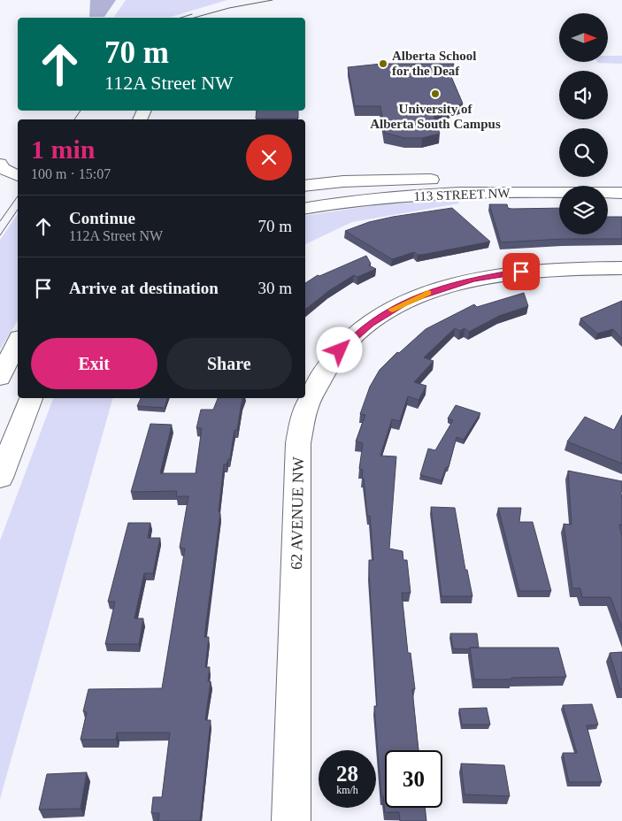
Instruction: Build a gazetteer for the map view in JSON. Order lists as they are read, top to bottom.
{
  "streets": {
    "main road": ["113 STREET NW", "62 AVENUE NW"]
  },
  "places": ["Alberta School for the Deaf", "University of Alberta South Campus"],
  "north": "right",
  "page": {
    "turn": ["70 m", "112A Street NW"],
    "heading": ["1 min", "100 m · 15:07"],
    "list": [
      {
        "name": "Continue",
        "note": "112A Street NW",
        "value": "70 m"
      },
      {
        "name": "Arrive at destination",
        "value": "30 m"
      }
    ],
    "buttons": ["Exit", "Share"],
    "speed": "28 km/h",
    "limit": "30"
  }
}
